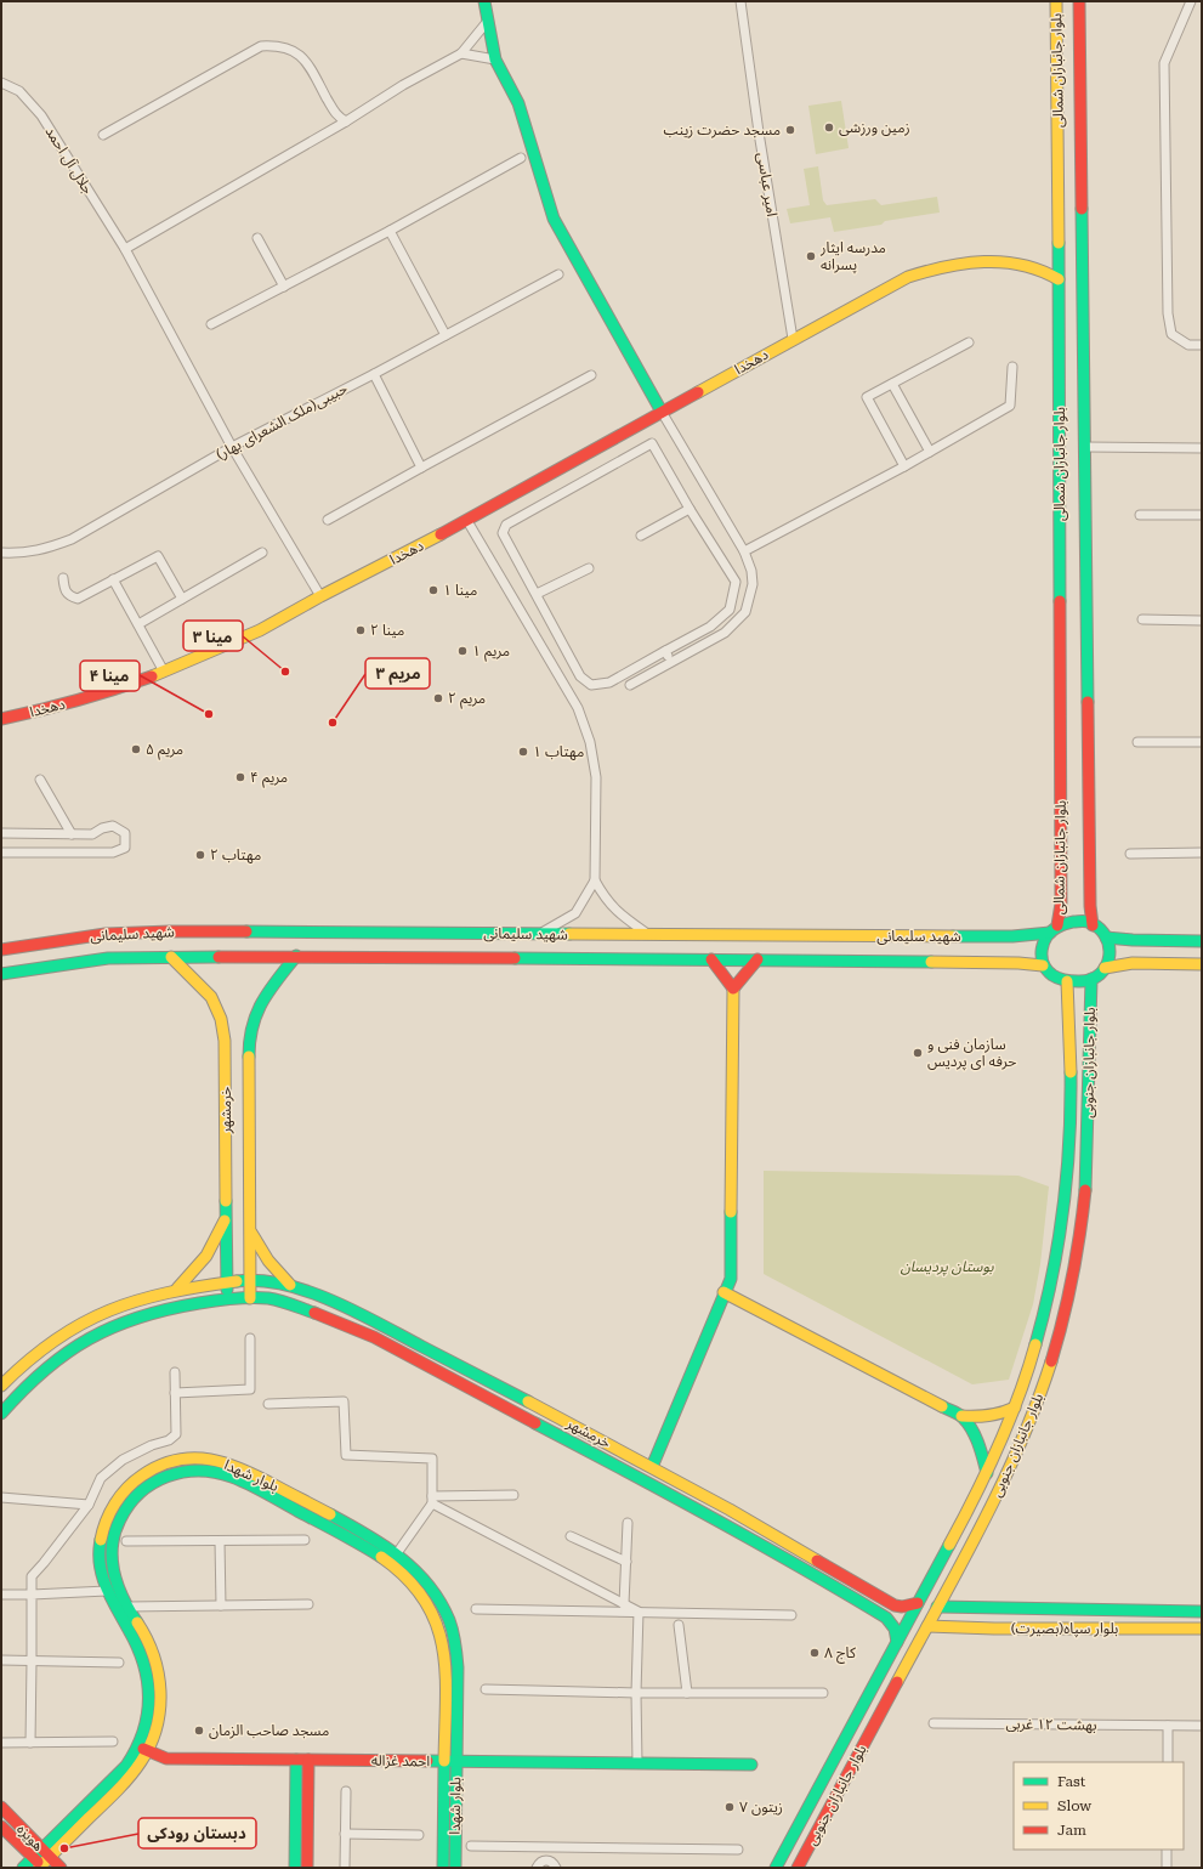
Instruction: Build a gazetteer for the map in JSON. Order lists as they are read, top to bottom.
{
  "streets": {
    "main road": [
      "بلوار جانبازان شمالی",
      "دهخدا",
      "شهید سلیمانی",
      "بلوار جانبازان جنوبی",
      "خرمشهر",
      "بلوار شهدا",
      "بلوار سپاه(بصیرت)",
      "احمد غزاله",
      "هویزه"
    ],
    "street": [
      "جلال آل احمد",
      "امیر عباسی",
      "حبیبی(ملک الشعرای بهار)",
      "بهشت ۱۲ غربی"
    ]
  },
  "crossings": [
    ["بلوار جانبازان شمالی", "دهخدا"],
    ["بلوار جانبازان شمالی", "شهید سلیمانی"],
    ["بلوار جانبازان شمالی", "بلوار جانبازان جنوبی"],
    ["جلال آل احمد", "دهخدا"],
    ["جلال آل احمد", "حبیبی(ملک الشعرای بهار)"],
    ["امیر عباسی", "دهخدا"],
    ["شهید سلیمانی", "بلوار جانبازان جنوبی"],
    ["شهید سلیمانی", "خرمشهر"],
    ["بلوار جانبازان جنوبی", "بلوار سپاه(بصیرت)"],
    ["بلوار شهدا", "احمد غزاله"],
    ["بلوار شهدا", "هویزه"]
  ],
  "parks": ["بوستان پردیسان"],
  "places": [
    "زمین ورزشی",
    "مسجد حضرت زینب",
    "مدرسه ایثار پسرانه",
    "مینا ۱",
    "مینا ۲",
    "مریم ۱",
    "مینا ۳",
    "مریم ۲",
    "مینا ۴",
    "مریم ۳",
    "مریم ۵",
    "مهتاب ۱",
    "مریم ۴",
    "مهتاب ۲",
    "سازمان فنی و حرفه ای پردیس",
    "کاج ۸",
    "مسجد صاحب الزمان",
    "زیتون ۷",
    "دبستان رودکی"
  ],
  "legend": ["Fast", "Slow", "Jam"]
}
